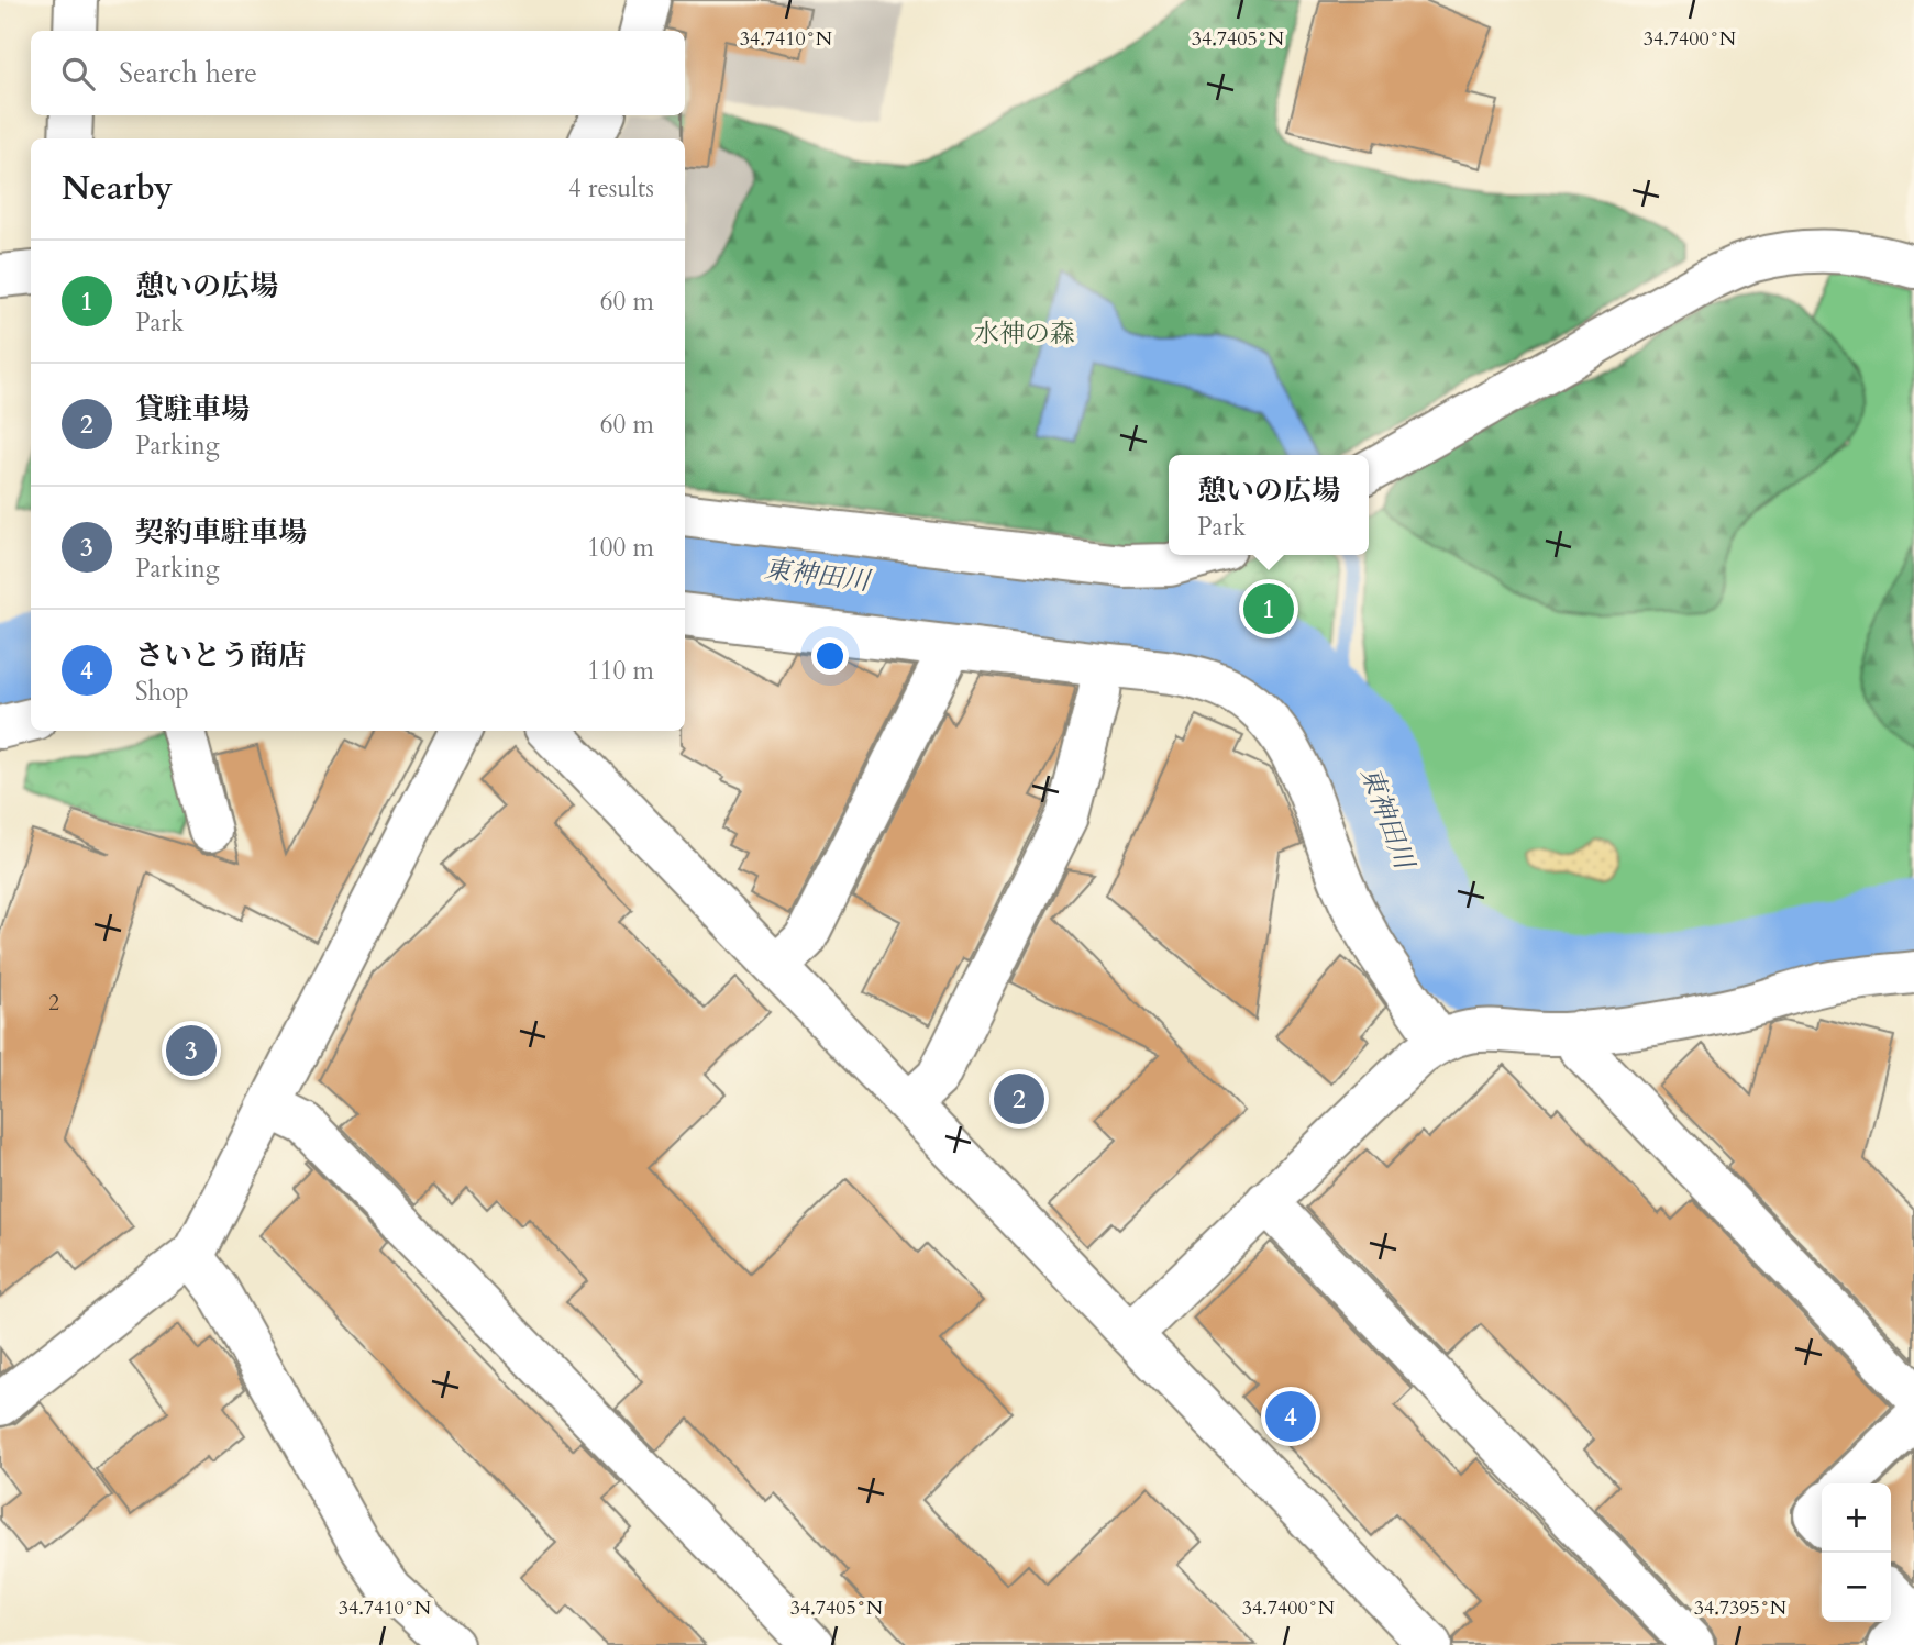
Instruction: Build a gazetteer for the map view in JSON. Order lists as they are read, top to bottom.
{
  "water": ["東神田川"],
  "parks": ["水神の森"],
  "house_numbers": ["2"],
  "page": {
    "search": "Search here",
    "heading": ["Nearby", "4 results"],
    "list": [
      {
        "mark": "1",
        "name": "憩いの広場",
        "note": "Park",
        "value": "60 m"
      },
      {
        "mark": "2",
        "name": "貸駐車場",
        "note": "Parking",
        "value": "60 m"
      },
      {
        "mark": "3",
        "name": "契約車駐車場",
        "note": "Parking",
        "value": "100 m"
      },
      {
        "mark": "4",
        "name": "さいとう商店",
        "note": "Shop",
        "value": "110 m"
      }
    ],
    "popup": ["憩いの広場", "Park"],
    "pins": [
      "1",
      "3",
      "2",
      "4"
    ],
    "map_buttons": ["+", "−"]
  },
  "coordinates": [
    "34.7410°N",
    "34.7405°N",
    "34.7400°N",
    "34.7395°N"
  ]
}
